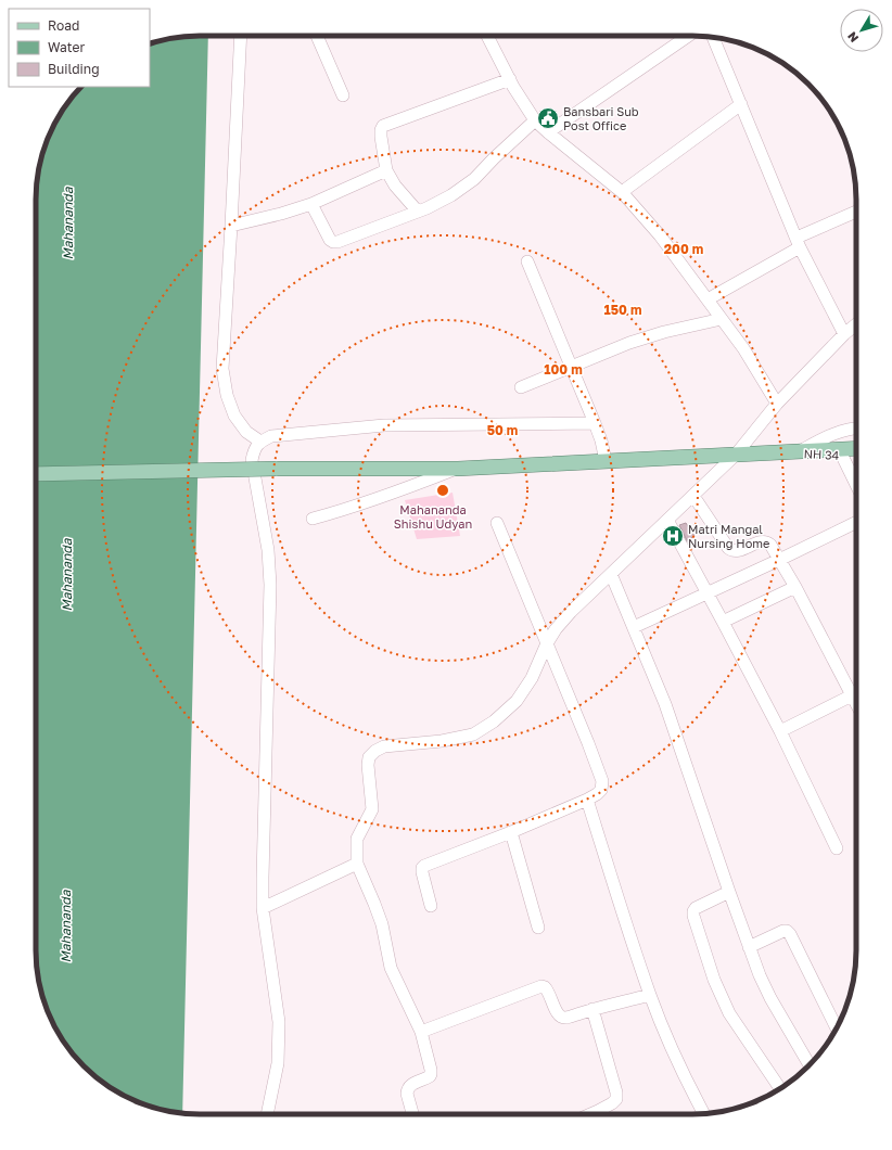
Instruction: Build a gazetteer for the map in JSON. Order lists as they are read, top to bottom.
{
  "streets": {
    "main road": ["NH 34"]
  },
  "water": ["Mahananda"],
  "parks": ["Mahananda Shishu Udyan"],
  "places": {
    "public building": ["Bansbari Sub Post Office"],
    "hospital": ["Matri Mangal Nursing Home"]
  },
  "legend": ["Road", "Water", "Building"],
  "north": "bottom left",
  "rings": [
    "200 m",
    "150 m",
    "100 m",
    "50 m"
  ]
}
